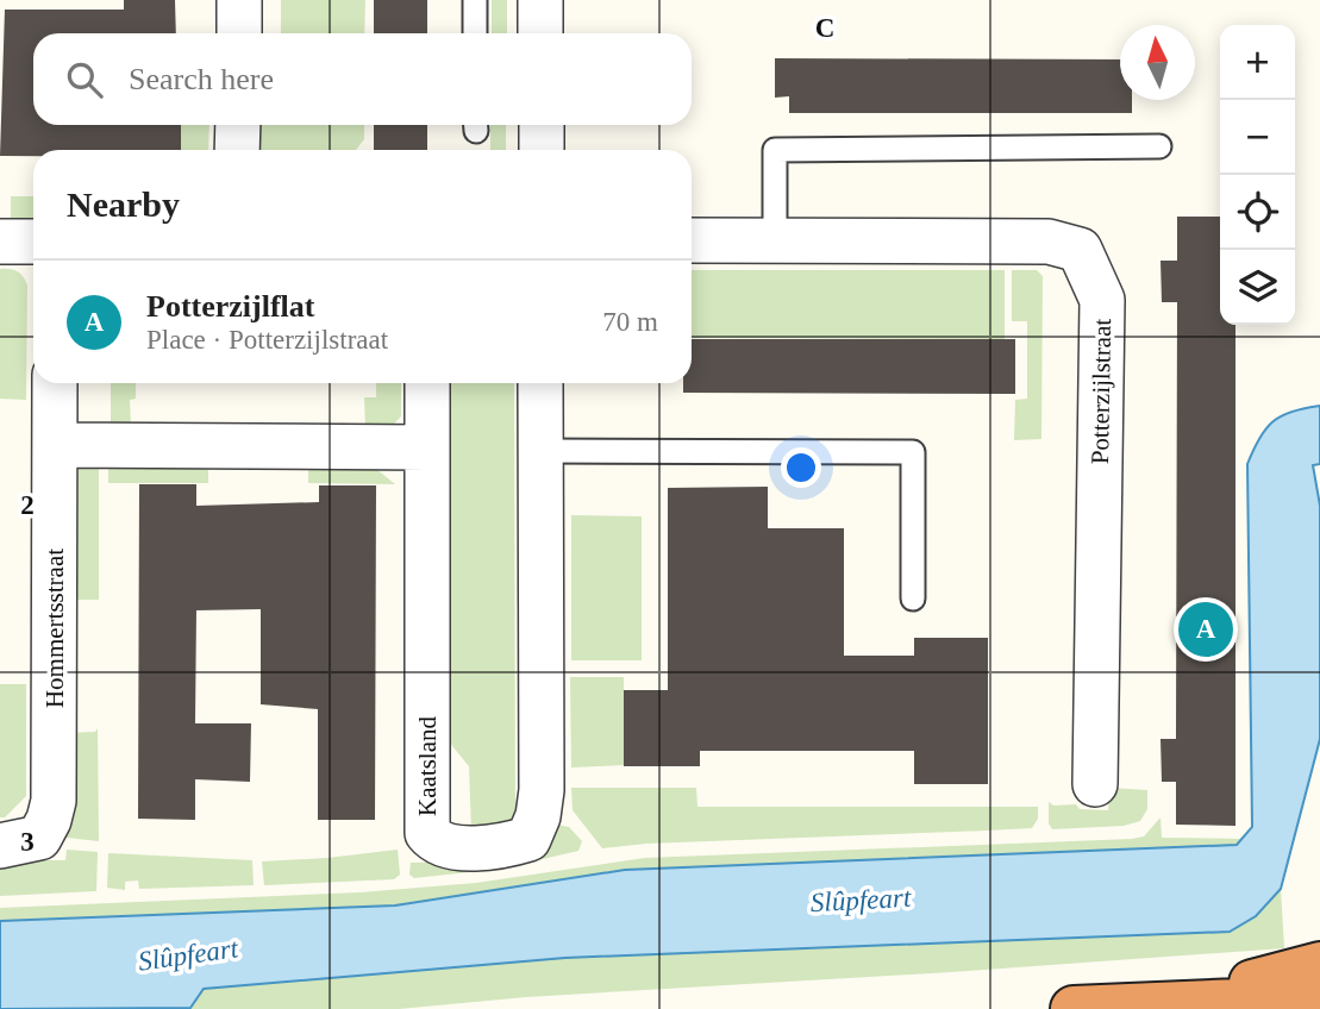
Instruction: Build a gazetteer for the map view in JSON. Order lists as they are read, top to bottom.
{
  "streets": {
    "street": ["Potterzijlstraat", "Hommertsstraat", "Kaatsland"]
  },
  "water": ["Slûpfeart"],
  "north": "top",
  "page": {
    "map_buttons": ["+", "−"],
    "search": "Search here",
    "heading": "Nearby",
    "list": [
      {
        "mark": "A",
        "name": "Potterzijlflat",
        "note": "Place · Potterzijlstraat",
        "value": "70 m"
      }
    ],
    "pins": "A"
  },
  "grid": {
    "columns": ["C"],
    "rows": ["2", "3"]
  }
}
